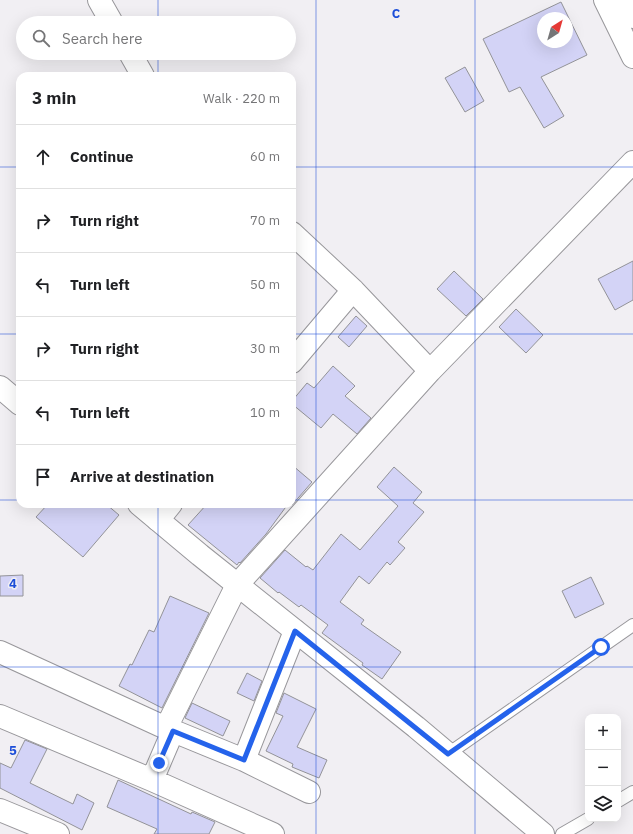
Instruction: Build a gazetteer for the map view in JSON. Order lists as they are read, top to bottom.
{
  "north": "top right",
  "page": {
    "search": "Search here",
    "heading": ["3 min", "Walk · 220 m"],
    "list": [
      ["Continue", "60 m"],
      ["Turn right", "70 m"],
      ["Turn left", "50 m"],
      ["Turn right", "30 m"],
      ["Turn left", "10 m"],
      "Arrive at destination"
    ],
    "map_buttons": ["+", "−"]
  },
  "grid": {
    "columns": ["C"],
    "rows": ["4", "5"]
  }
}
